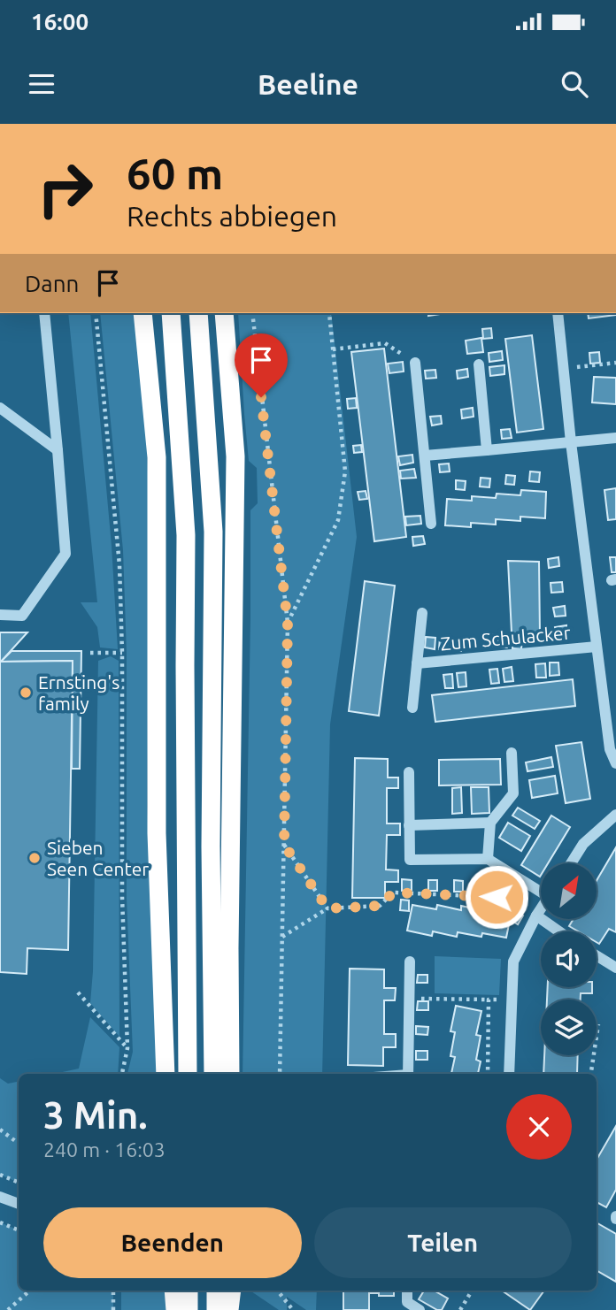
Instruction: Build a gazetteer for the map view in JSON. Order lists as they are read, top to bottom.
{
  "streets": {
    "street": ["Zum Schulacker"]
  },
  "places": ["Ernsting's family", "Sieben Seen Center"],
  "north": "top right",
  "page": {
    "status": "16:00",
    "header": "Beeline",
    "turn": ["60 m", "Rechts abbiegen"],
    "then": "Dann",
    "heading": ["3 Min.", "240 m · 16:03"],
    "buttons": ["Beenden", "Teilen"]
  }
}
